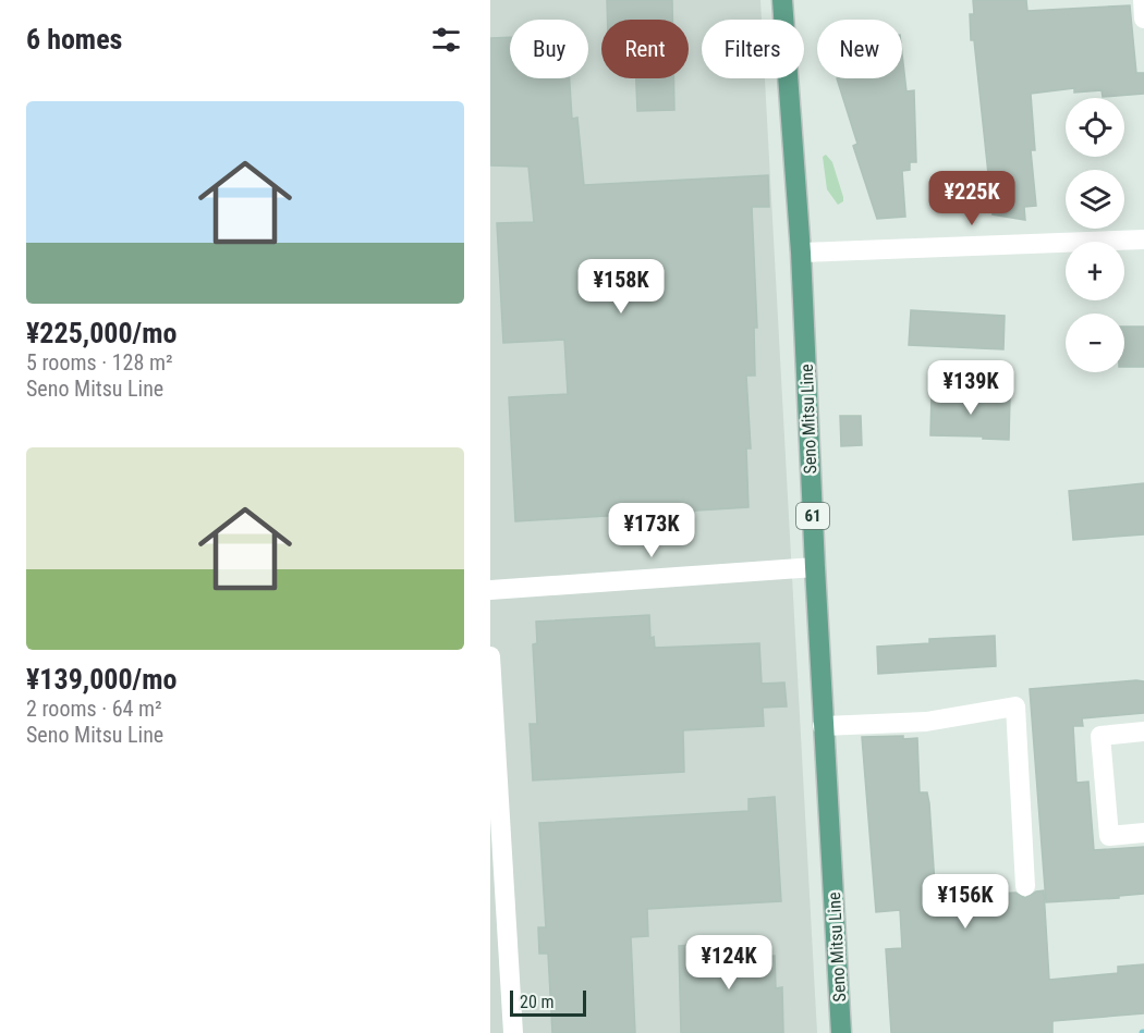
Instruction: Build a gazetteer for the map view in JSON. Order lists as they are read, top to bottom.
{
  "streets": {
    "main road": ["Seno Mitsu Line", "61"]
  },
  "scale_bar": "20 m",
  "page": {
    "heading": "6 homes",
    "chip": [
      "Buy",
      "Rent",
      "Filters",
      "New"
    ],
    "list": [
      {
        "name": "¥225,000/mo",
        "note": "5 rooms · 128 m² · Seno Mitsu Line"
      },
      {
        "name": "¥139,000/mo",
        "note": "2 rooms · 64 m² · Seno Mitsu Line"
      }
    ],
    "map_buttons": ["+", "−"],
    "price": [
      "¥225K",
      "¥158K",
      "¥139K",
      "¥173K",
      "¥156K",
      "¥124K"
    ],
    "scale": "20 m"
  }
}
